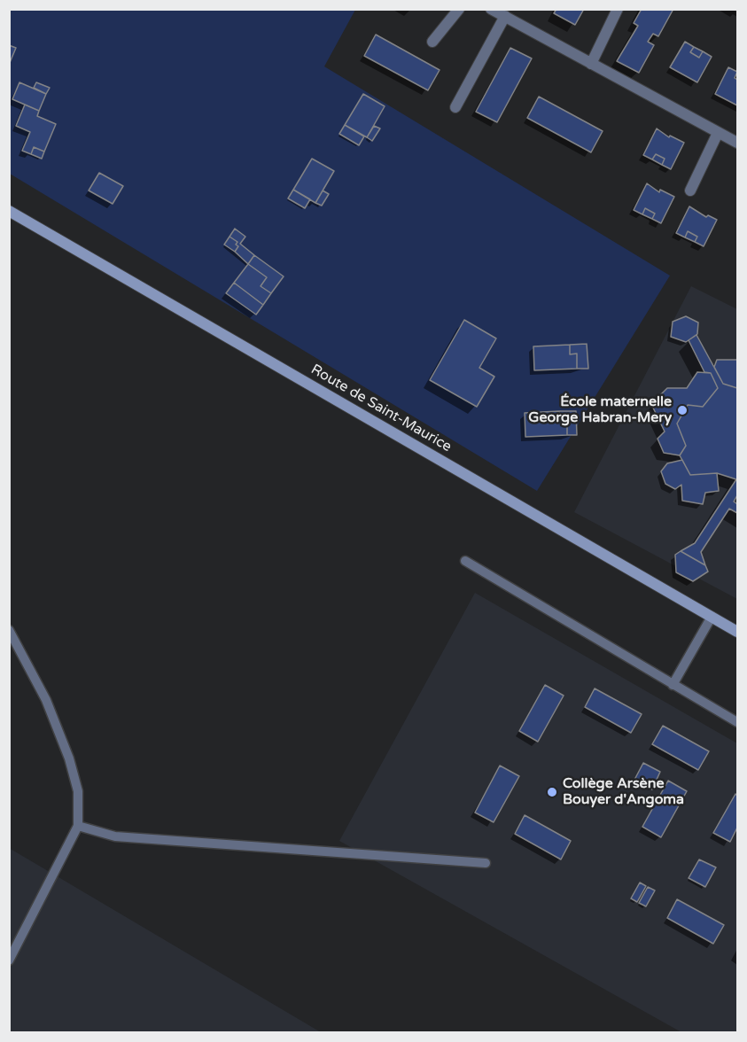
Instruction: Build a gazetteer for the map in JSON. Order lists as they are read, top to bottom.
{
  "streets": {
    "street": ["Route de Saint-Maurice"]
  },
  "places": ["École maternelle George Habran-Mery", "Collège Arsène Bouyer d'Angoma"]
}
